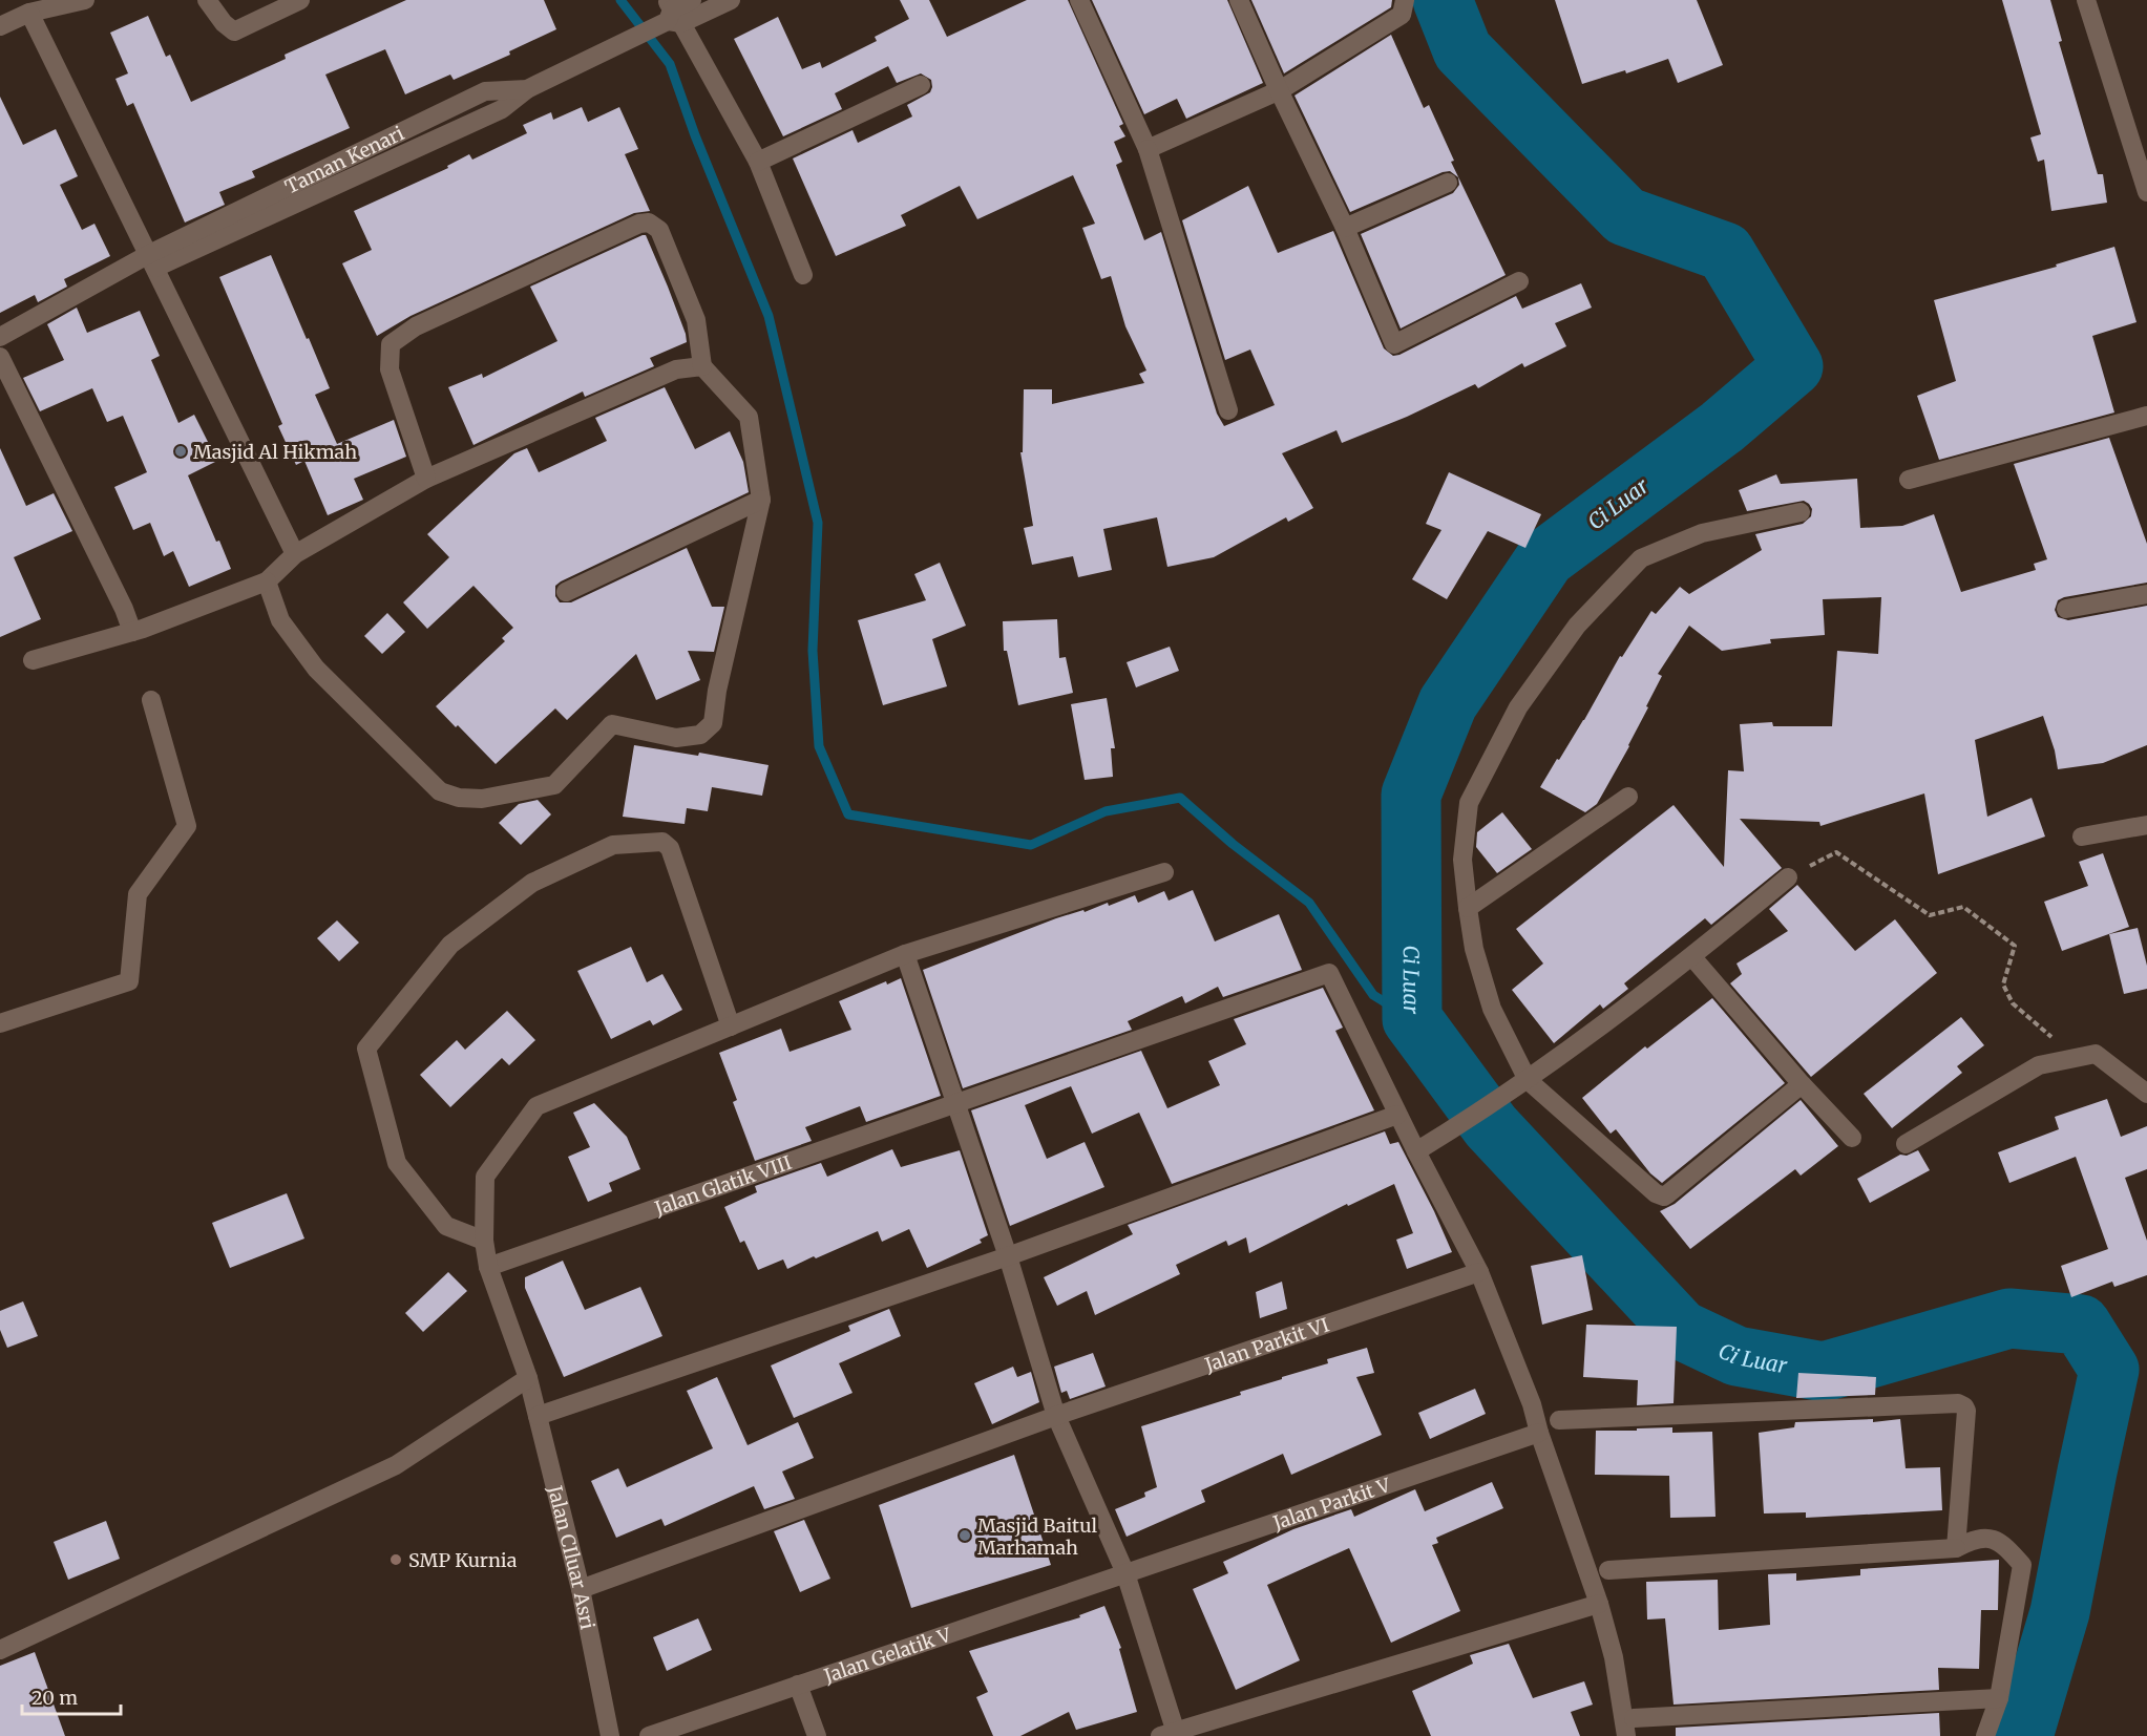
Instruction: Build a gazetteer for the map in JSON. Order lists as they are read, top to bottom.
{
  "streets": {
    "street": [
      "Jalan Glatik VIII",
      "Jalan Parkit VI",
      "Jalan Parkit V",
      "Jalan CIluar Asri",
      "Jalan Gelatik V"
    ]
  },
  "crossings": [
    ["Jalan Glatik VIII", "Jalan CIluar Asri"],
    ["Jalan Parkit VI", "Jalan CIluar Asri"],
    ["Jalan Parkit V", "Jalan Gelatik V"]
  ],
  "water": ["Ci Luar"],
  "places": ["Masjid Al Hikmah", "Masjid Baitul Marhamah", "SMP Kurnia"],
  "scale_bar": "20 m"
}
